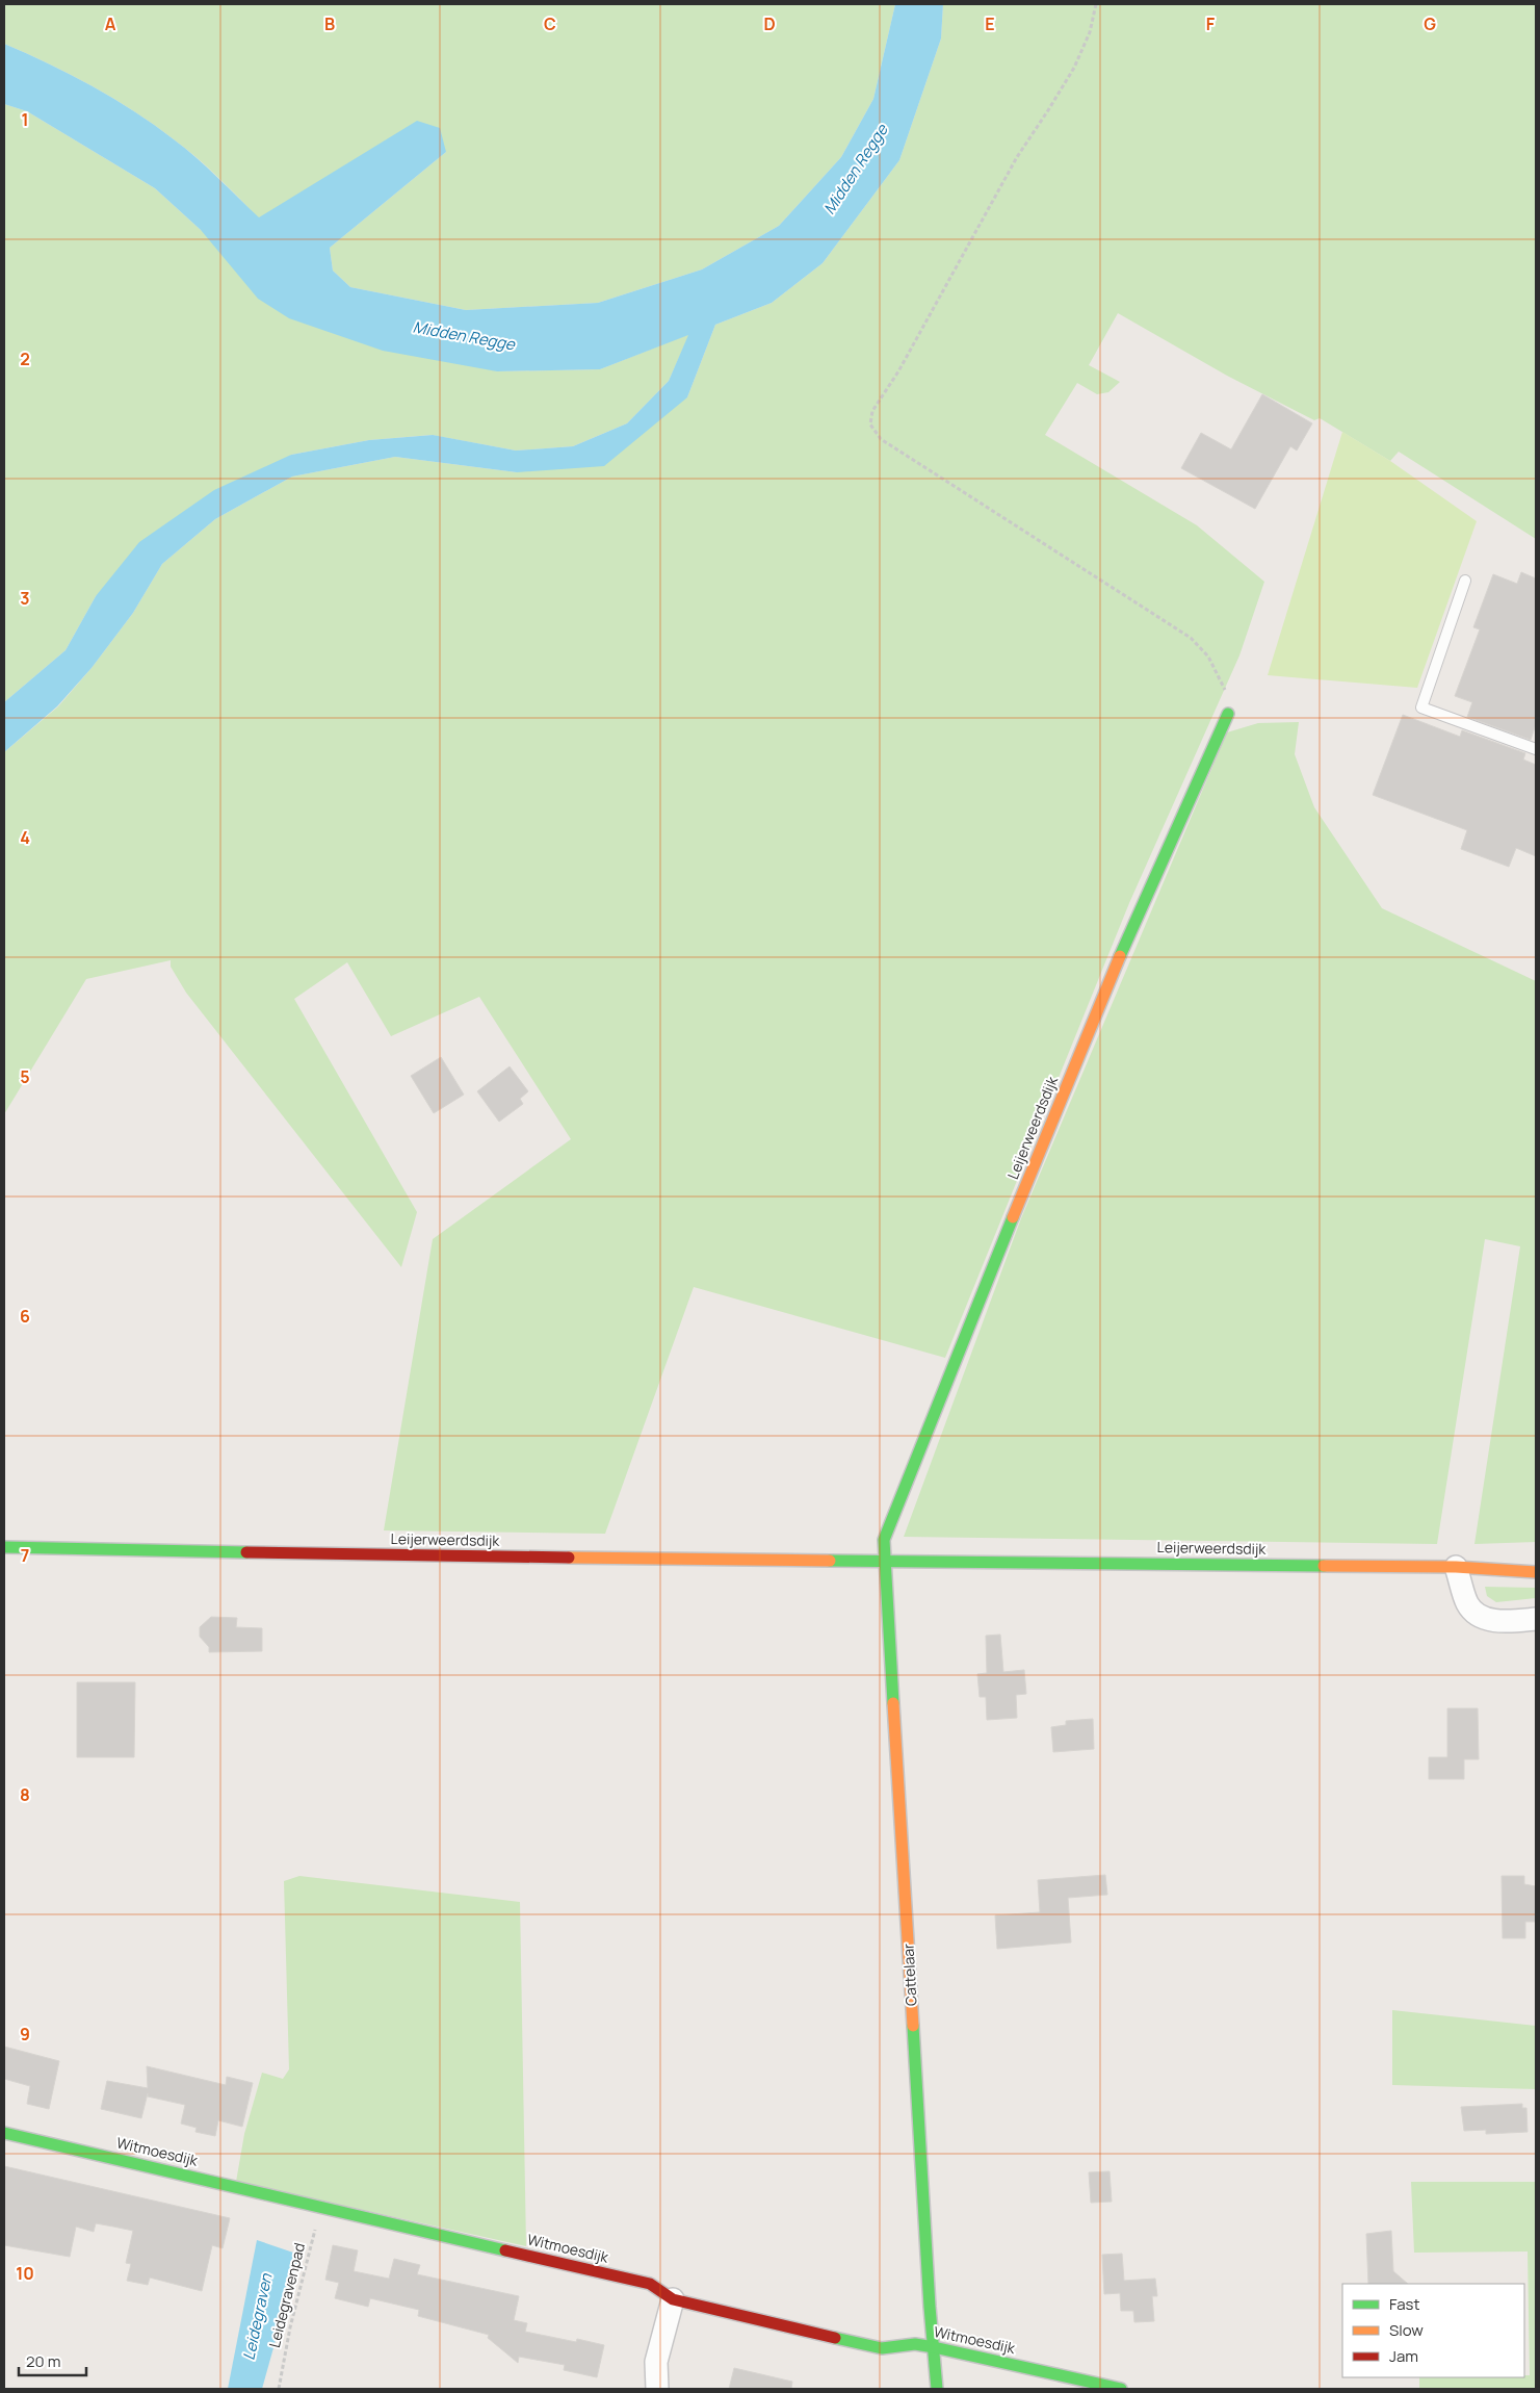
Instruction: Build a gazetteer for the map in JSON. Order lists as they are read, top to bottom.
{
  "streets": {
    "street": ["Leijerweerdsdijk", "Cattelaar", "Witmoesdijk"],
    "path": ["Leidegravenpad"]
  },
  "crossings": [
    ["Leijerweerdsdijk", "Cattelaar"],
    ["Cattelaar", "Witmoesdijk"],
    ["Witmoesdijk", "Leidegravenpad"]
  ],
  "water": ["Midden Regge", "Leidegraven"],
  "legend": ["Fast", "Slow", "Jam"],
  "scale_bar": "20 m",
  "grid": {
    "columns": [
      "A",
      "B",
      "C",
      "D",
      "E",
      "F",
      "G"
    ],
    "rows": [
      "1",
      "2",
      "3",
      "4",
      "5",
      "6",
      "7",
      "8",
      "9",
      "10"
    ]
  }
}
